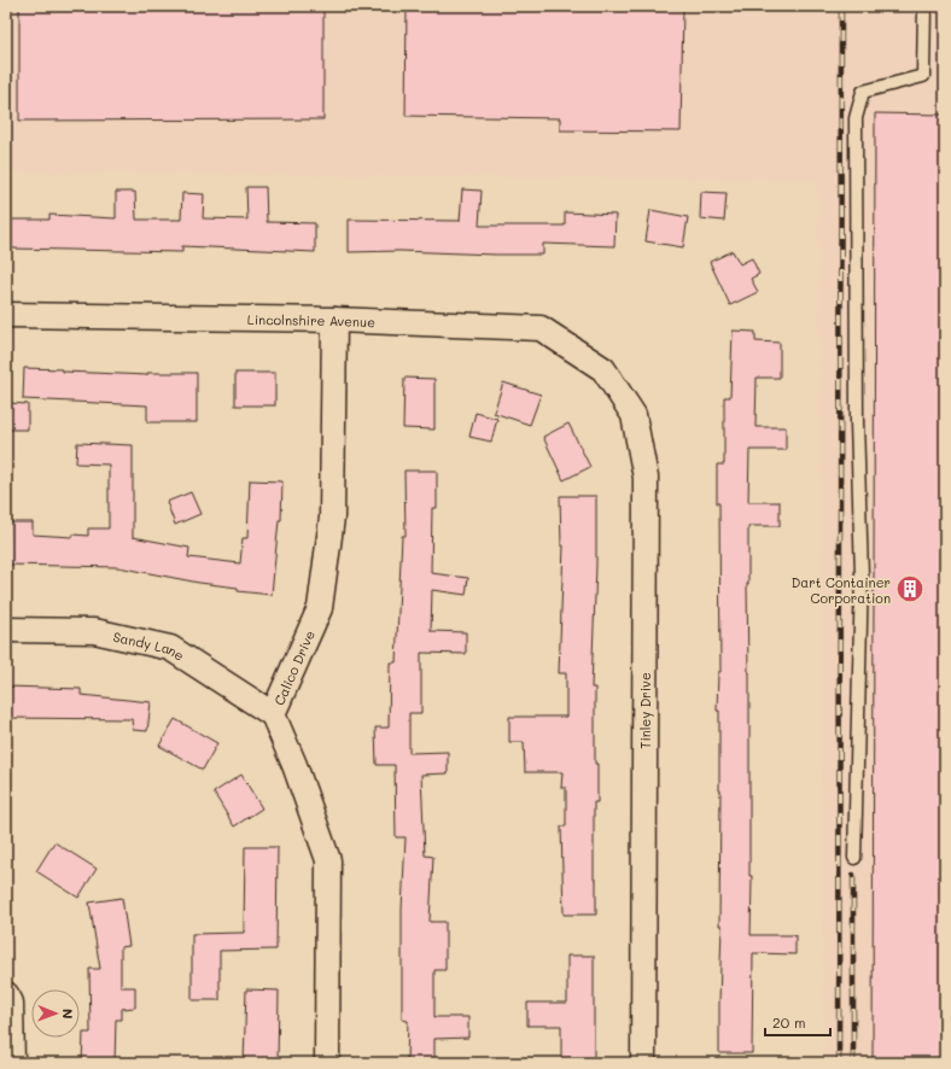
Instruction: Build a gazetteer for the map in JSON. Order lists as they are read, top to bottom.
{
  "streets": {
    "street": [
      "Lincolnshire Avenue",
      "Sandy Lane",
      "Calico Drive",
      "Tinley Drive"
    ]
  },
  "crossings": [
    ["Lincolnshire Avenue", "Calico Drive"],
    ["Lincolnshire Avenue", "Tinley Drive"],
    ["Sandy Lane", "Calico Drive"]
  ],
  "places": {
    "building": ["Dart Container Corporation"]
  },
  "scale_bar": "20 m",
  "north": "right"
}
